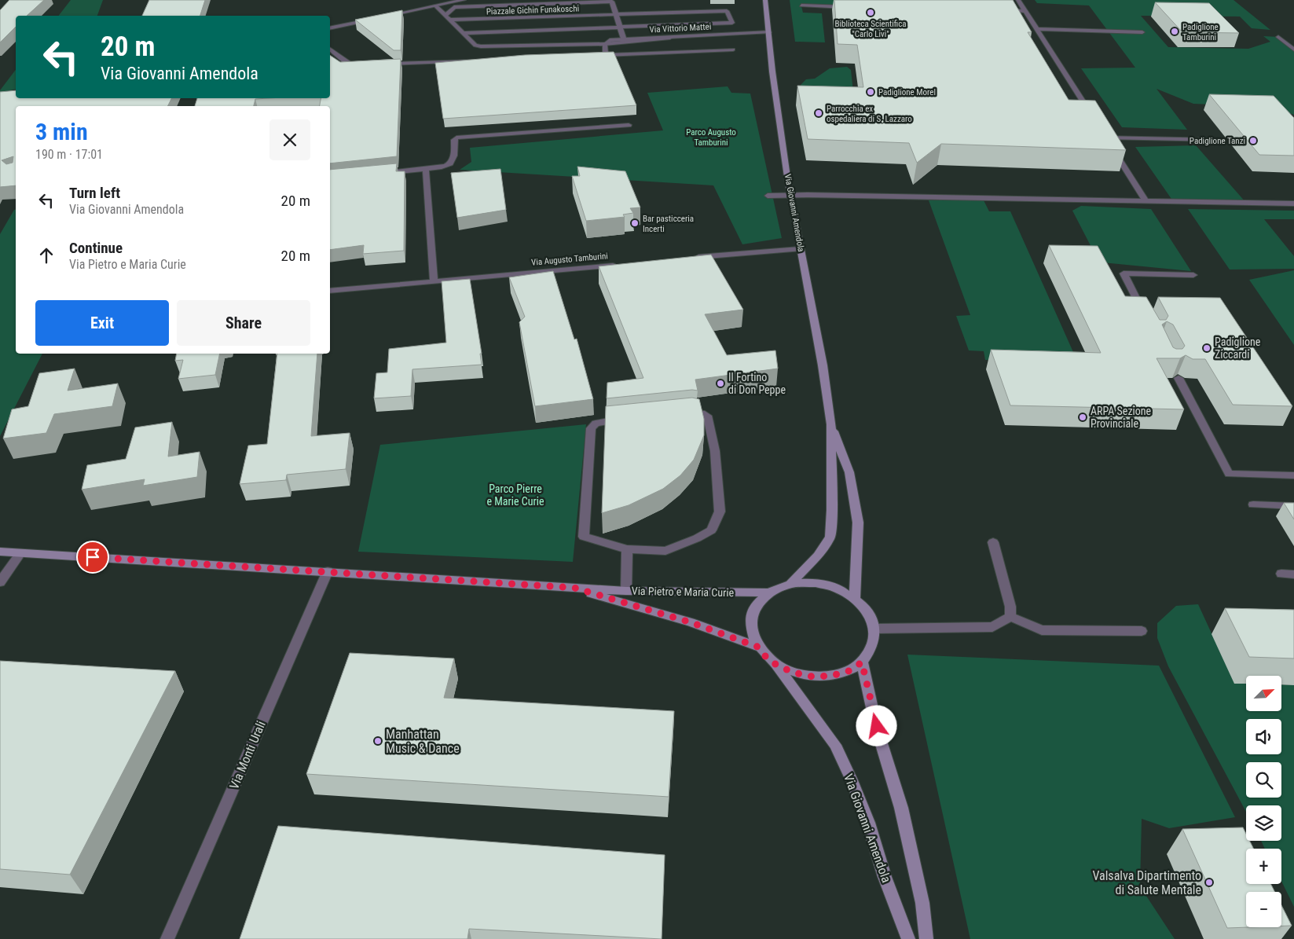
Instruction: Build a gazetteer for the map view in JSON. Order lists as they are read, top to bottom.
{
  "streets": {
    "main road": ["Via Giovanni Amendola", "Via Pietro e Maria Curie"],
    "street": [
      "Piazzale Gichin Funakoschi",
      "Via Vittorio Mattei",
      "Via Augusto Tamburini",
      "Via Monti Urali"
    ]
  },
  "crossings": [
    ["Piazzale Gichin Funakoschi", "Via Vittorio Mattei"],
    ["Via Vittorio Mattei", "Via Giovanni Amendola"],
    ["Via Giovanni Amendola", "Via Pietro e Maria Curie"],
    ["Via Pietro e Maria Curie", "Via Monti Urali"]
  ],
  "parks": ["Parco Augusto Tamburini", "Parco Pierre e Marie Curie"],
  "places": [
    "Biblioteca Scientifica \"Carlo Livi\"",
    "Padiglione Tamburini",
    "Padiglione Morel",
    "Parrocchia ex ospedaliera di S. Lazzaro",
    "Padiglione Tanzi",
    "Bar pasticceria Incerti",
    "Padiglione Ziccardi",
    "Il Fortino di Don Peppe",
    "ARPA Sezione Provinciale",
    "Manhattan Music & Dance",
    "Valsalva Dipartimento di Salute Mentale"
  ],
  "north": "top right",
  "page": {
    "turn": ["20 m", "Via Giovanni Amendola"],
    "heading": ["3 min", "190 m · 17:01"],
    "list": [
      {
        "name": "Turn left",
        "note": "Via Giovanni Amendola",
        "value": "20 m"
      },
      {
        "name": "Continue",
        "note": "Via Pietro e Maria Curie",
        "value": "20 m"
      }
    ],
    "buttons": ["Exit", "Share"],
    "map_buttons": ["+", "−"]
  }
}
